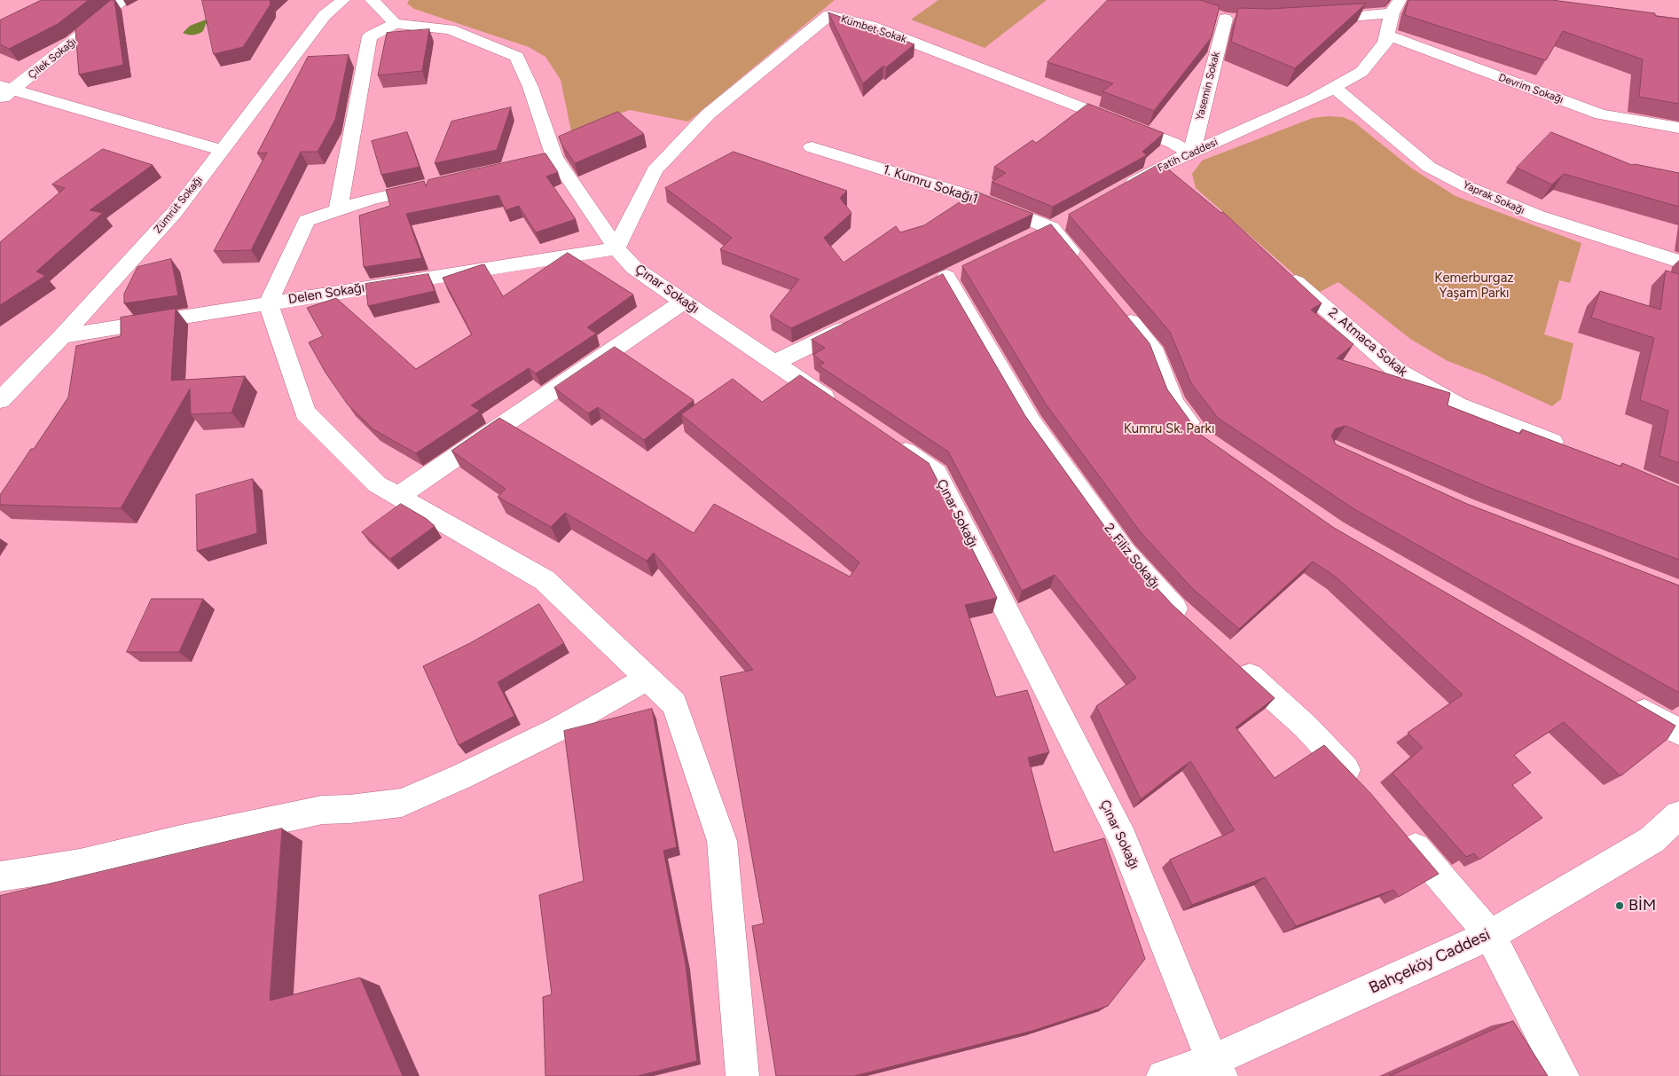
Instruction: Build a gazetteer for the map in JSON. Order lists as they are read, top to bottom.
{
  "streets": {
    "street": [
      "Kümbet Sokak",
      "Çilek Sokağı",
      "Yasemin Sokak",
      "Devrim Sokağı",
      "Fatih Caddesi",
      "1. Kumru Sokağı1",
      "Yaprak Sokağı",
      "Zümrüt Sokağı",
      "Çınar Sokağı",
      "Delen Sokağı",
      "2. Atmaca Sokak",
      "2. Filiz Sokağı",
      "Bahçeköy Caddesi"
    ]
  },
  "crossings": [
    ["Kümbet Sokak", "Yasemin Sokak"],
    ["Kümbet Sokak", "Fatih Caddesi"],
    ["Kümbet Sokak", "Çınar Sokağı"],
    ["Kümbet Sokak", "Delen Sokağı"],
    ["Yasemin Sokak", "Fatih Caddesi"],
    ["Devrim Sokağı", "Fatih Caddesi"],
    ["Fatih Caddesi", "Yaprak Sokağı"],
    ["Zümrüt Sokağı", "Delen Sokağı"],
    ["Çınar Sokağı", "Delen Sokağı"],
    ["Çınar Sokağı", "Bahçeköy Caddesi"]
  ],
  "parks": ["Kemerburgaz Yaşam Parkı", "Kumru Sk. Parkı"],
  "places": ["BİM"]
}
